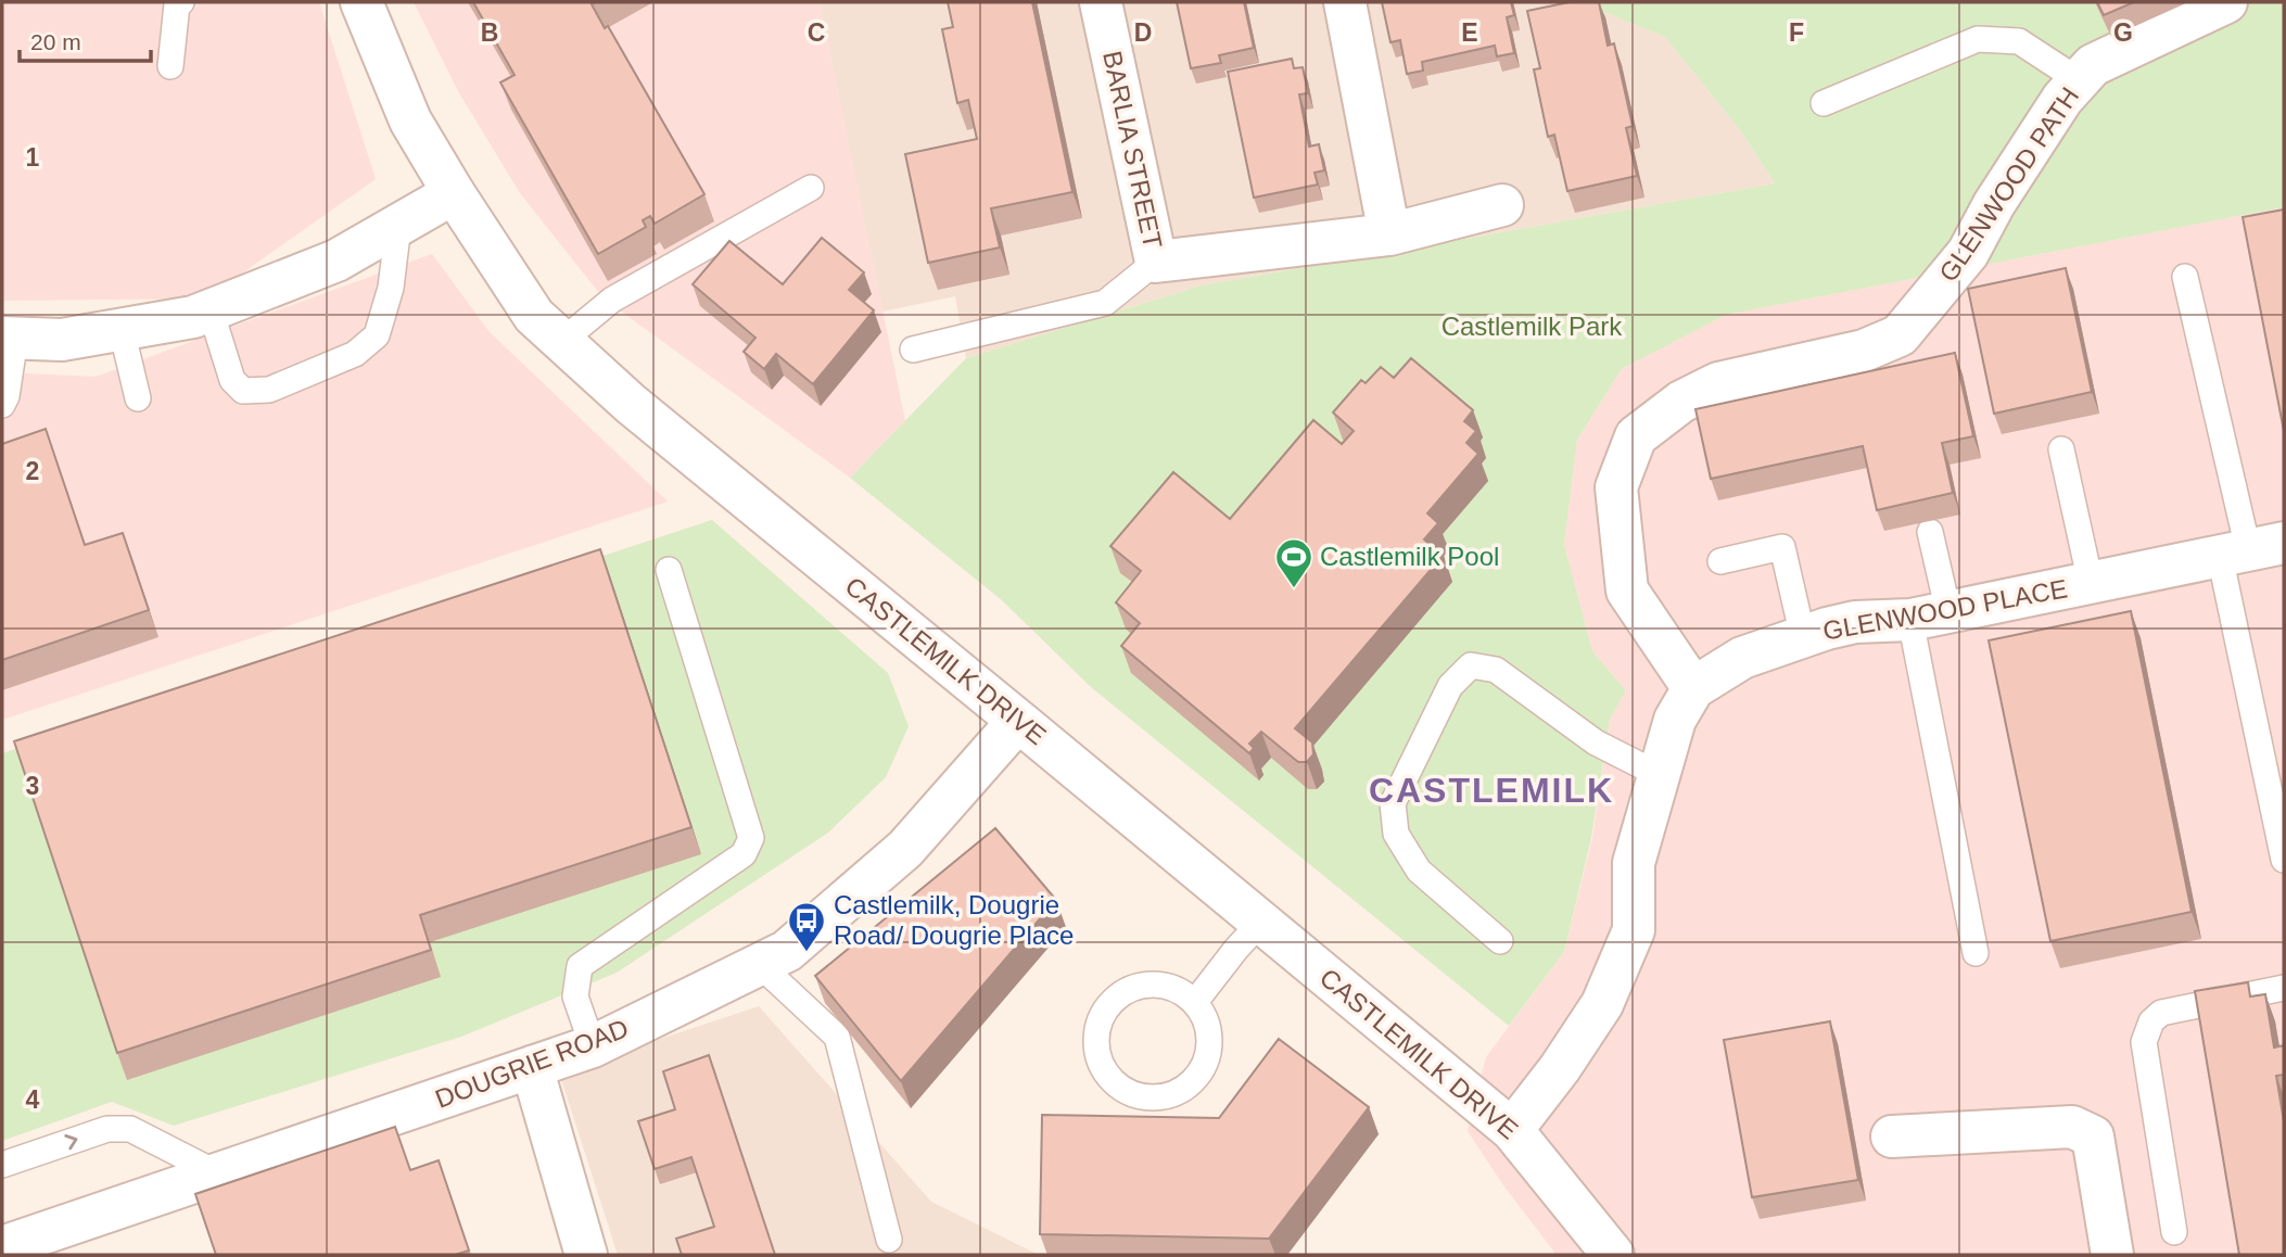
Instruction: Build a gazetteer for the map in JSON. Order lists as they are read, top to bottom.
{
  "streets": {
    "street": [
      "BARLIA STREET",
      "GLENWOOD PATH",
      "GLENWOOD PLACE",
      "CASTLEMILK DRIVE",
      "DOUGRIE ROAD"
    ]
  },
  "crossings": [
    ["GLENWOOD PATH", "GLENWOOD PLACE"],
    ["GLENWOOD PLACE", "CASTLEMILK DRIVE"],
    ["CASTLEMILK DRIVE", "DOUGRIE ROAD"]
  ],
  "districts": ["CASTLEMILK"],
  "parks": ["Castlemilk Park"],
  "places": {
    "sports": ["Castlemilk Pool"],
    "bus stop": ["Castlemilk, Dougrie Road/ Dougrie Place"]
  },
  "scale_bar": "20 m",
  "grid": {
    "columns": [
      "B",
      "C",
      "D",
      "E",
      "F",
      "G"
    ],
    "rows": [
      "1",
      "2",
      "3",
      "4"
    ]
  }
}
